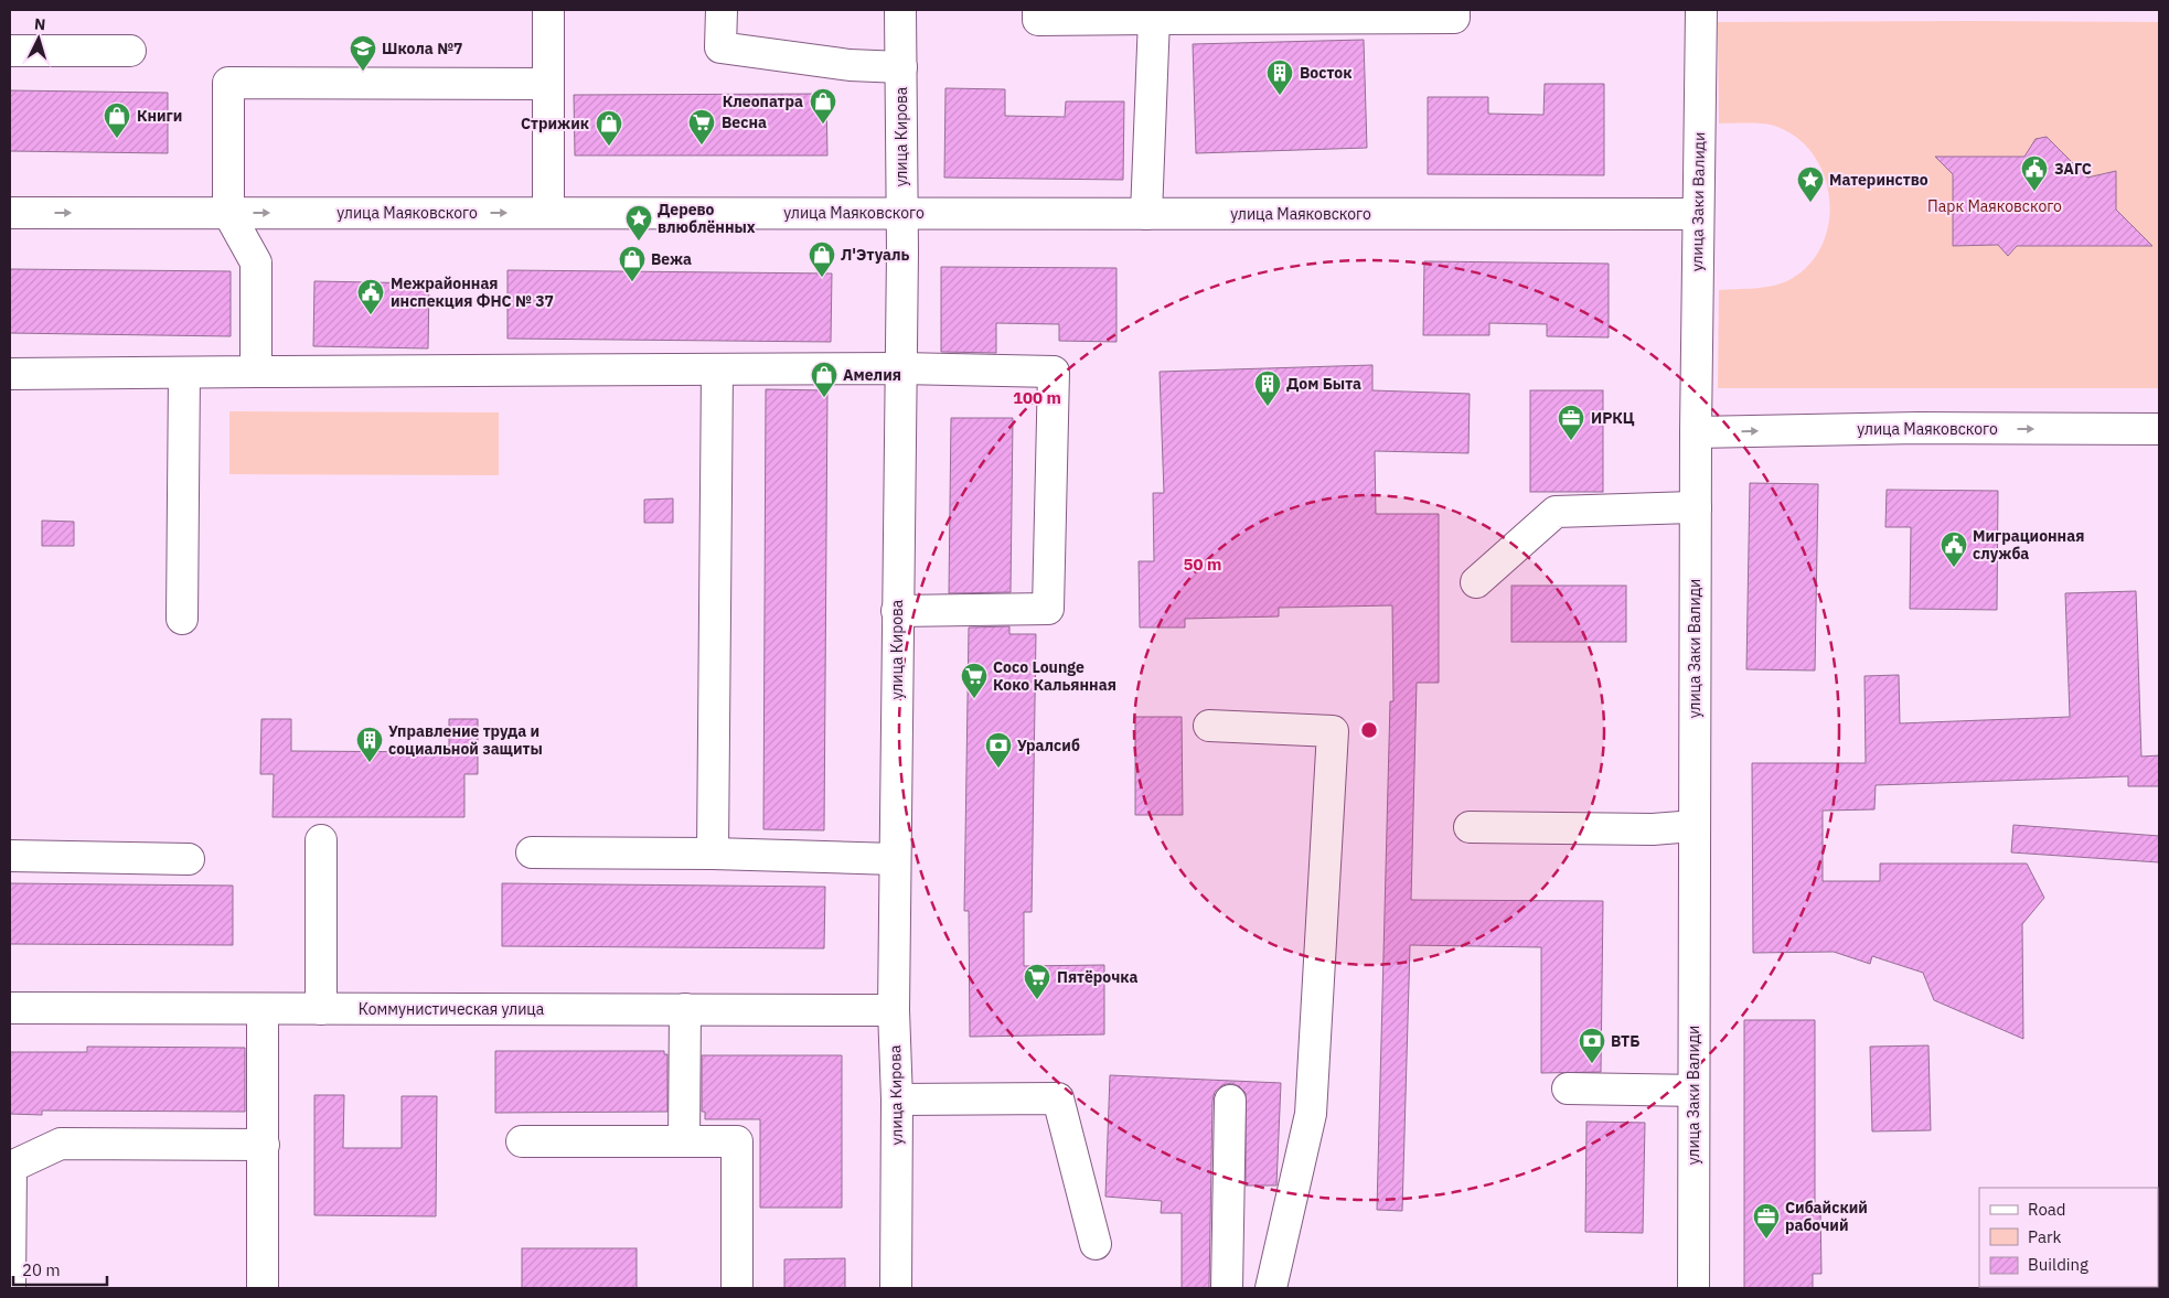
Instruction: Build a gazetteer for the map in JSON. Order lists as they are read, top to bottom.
{
  "streets": {
    "street": [
      "улица Кирова",
      "улица Заки Валиди",
      "улица Маяковского",
      "Коммунистическая улица"
    ]
  },
  "crossings": [
    ["улица Кирова", "улица Маяковского"],
    ["улица Кирова", "Коммунистическая улица"],
    ["улица Заки Валиди", "улица Маяковского"]
  ],
  "parks": ["Парк Маяковского"],
  "places": {
    "school or university": ["Школа №7"],
    "building": ["Восток", "Дом Быта", "Управление труда и социальной защиты"],
    "shop": [
      "Клеопатра",
      "Книги",
      "Стрижик",
      "Л'Этуаль",
      "Вежа",
      "Амелия"
    ],
    "supermarket": ["Весна", "Coco Lounge Коко Кальянная", "Пятёрочка"],
    "public building": ["ЗАГС", "Межрайонная инспекция ФНС № 37", "Миграционная служба"],
    "place": ["Материнство", "Дерево влюблённых"],
    "office": ["ИРКЦ", "Сибайский рабочий"],
    "bank": ["Уралсиб", "ВТБ"]
  },
  "legend": ["Road", "Park", "Building"],
  "scale_bar": "20 m",
  "north": "top",
  "rings": ["100 m", "50 m"]
}
